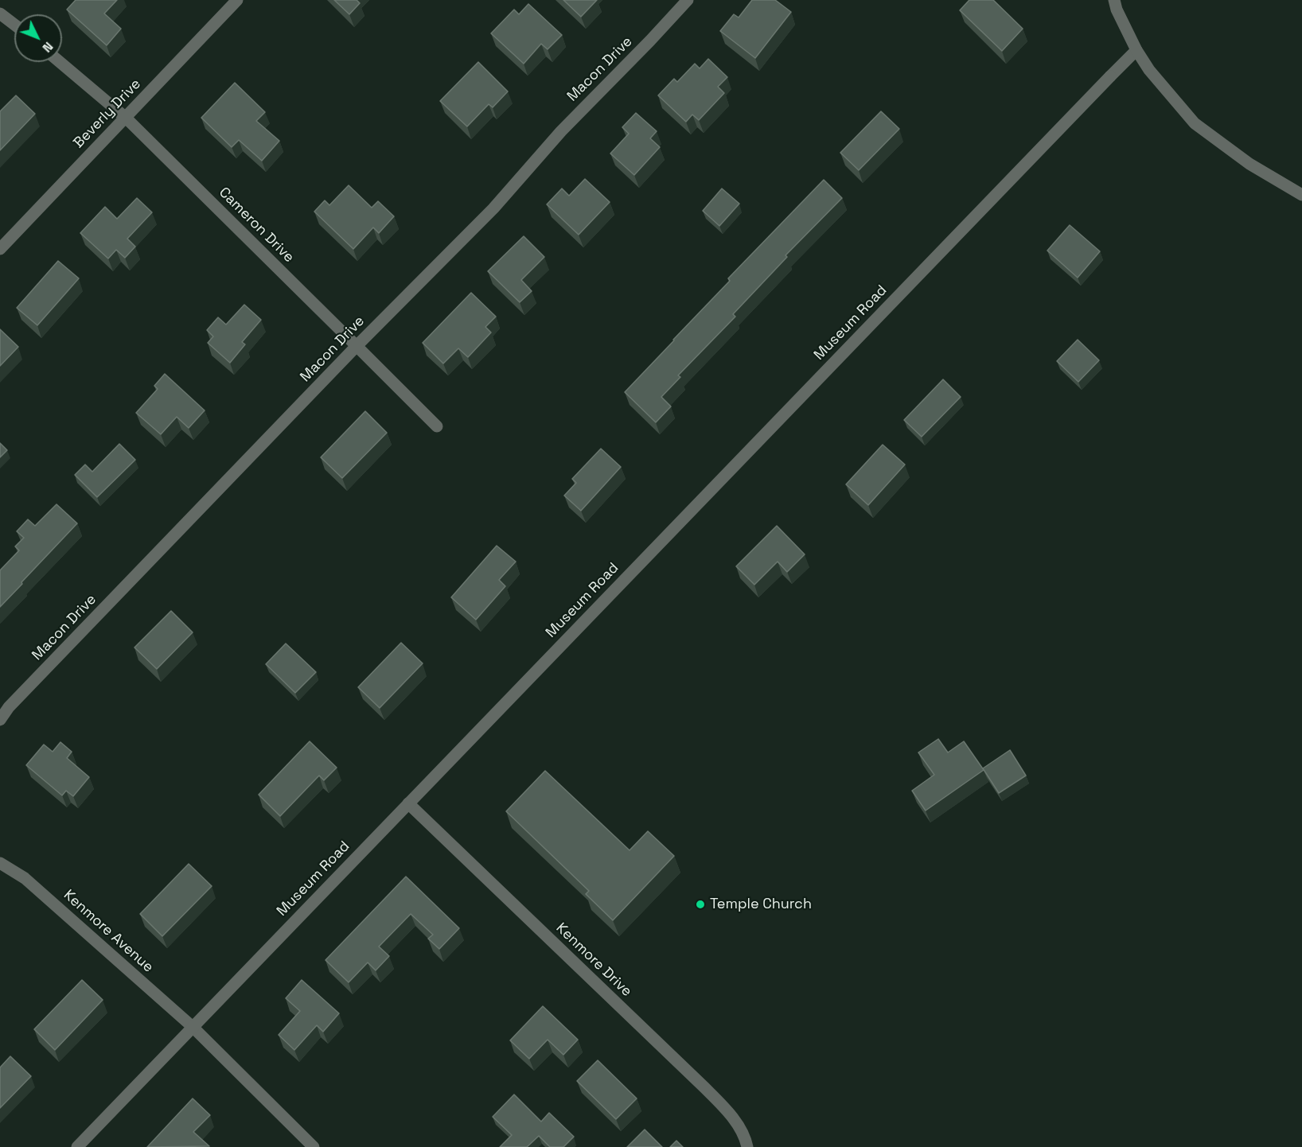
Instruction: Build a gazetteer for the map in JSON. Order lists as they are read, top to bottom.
{
  "streets": {
    "street": [
      "Macon Drive",
      "Beverly Drive",
      "Cameron Drive",
      "Museum Road",
      "Kenmore Avenue",
      "Kenmore Drive"
    ]
  },
  "crossings": [
    ["Macon Drive", "Cameron Drive"],
    ["Beverly Drive", "Cameron Drive"],
    ["Museum Road", "Kenmore Avenue"],
    ["Museum Road", "Kenmore Drive"]
  ],
  "places": ["Temple Church"],
  "north": "bottom right"
}
